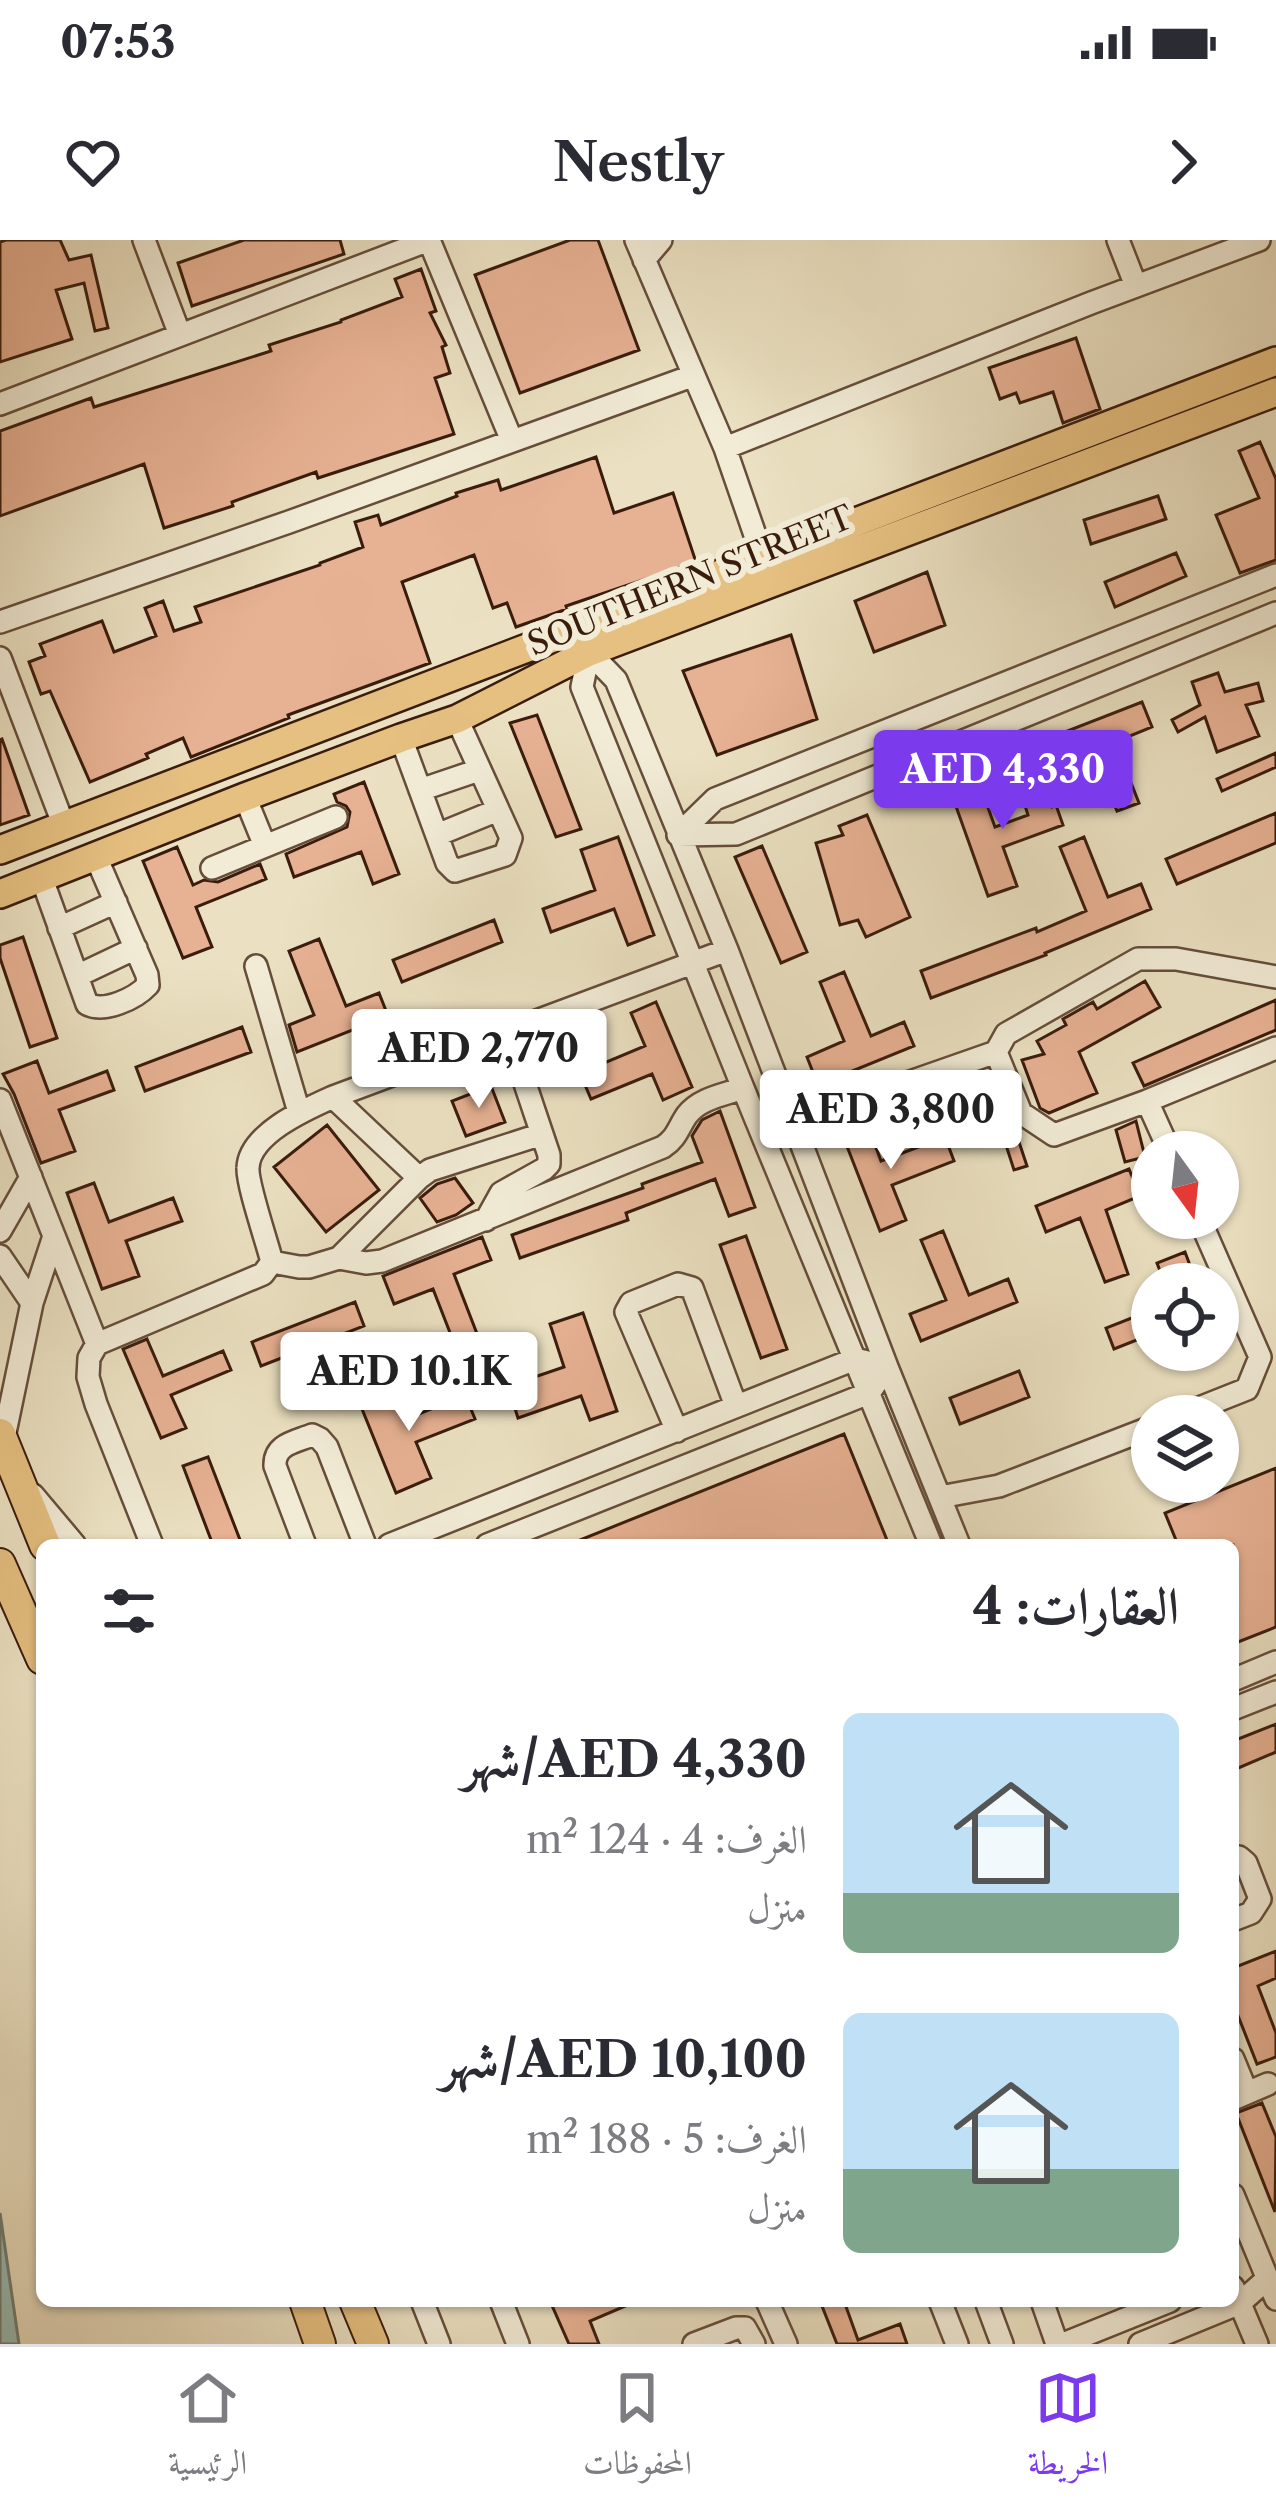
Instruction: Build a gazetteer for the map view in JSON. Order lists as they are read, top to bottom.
{
  "streets": {
    "main road": ["SOUTHERN STREET"]
  },
  "north": "bottom",
  "page": {
    "status": "07:53",
    "header": "Nestly",
    "price": [
      "AED 4,330",
      "AED 2,770",
      "AED 3,800",
      "AED 10.1K"
    ],
    "heading": "العقارات: 4",
    "list": [
      {
        "name": "AED 4,330/شهر",
        "note": "الغرف: 4 · 124 m² · منزل"
      },
      {
        "name": "AED 10,100/شهر",
        "note": "الغرف: 5 · 188 m² · منزل"
      }
    ],
    "tabs": ["الخريطة", "المحفوظات", "الرئيسية"]
  }
}
